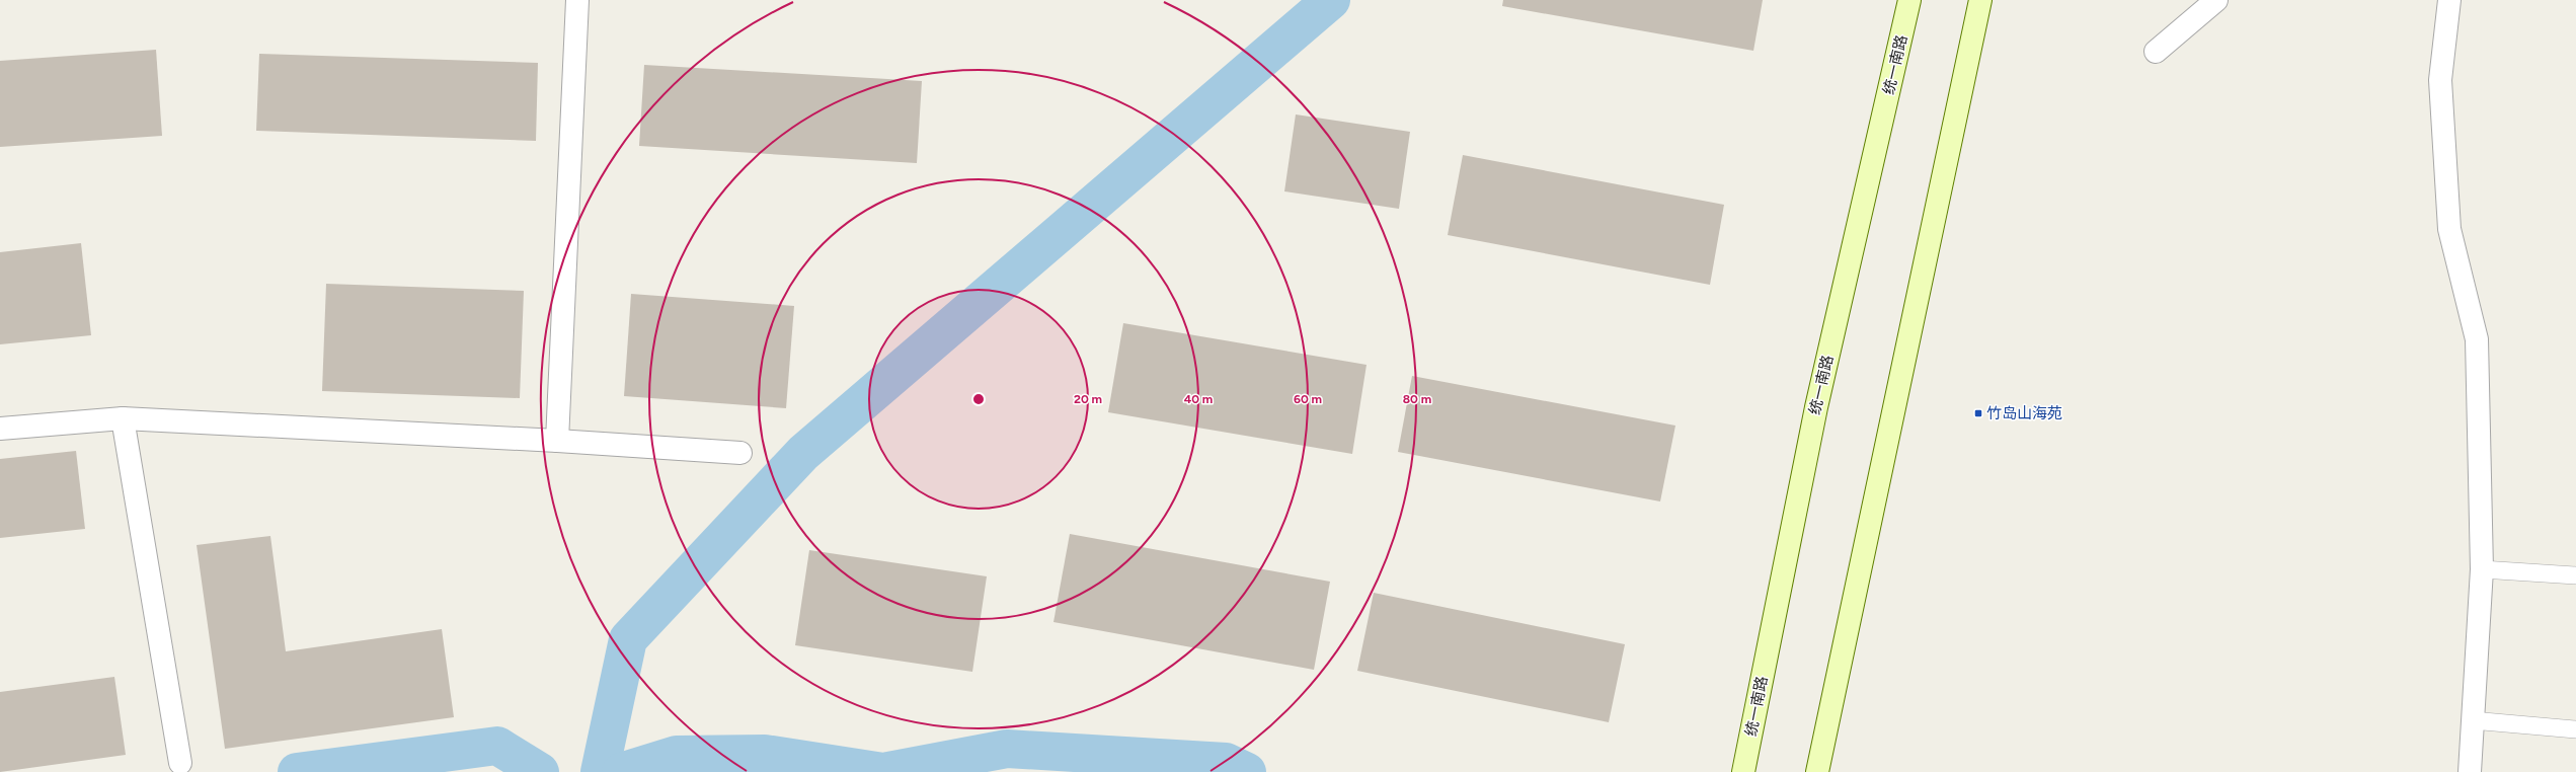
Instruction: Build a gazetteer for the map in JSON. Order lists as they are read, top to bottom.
{
  "streets": {
    "main road": ["统一南路"]
  },
  "places": {
    "transit": ["竹岛山海苑"]
  },
  "rings": [
    "20 m",
    "40 m",
    "60 m",
    "80 m"
  ]
}
